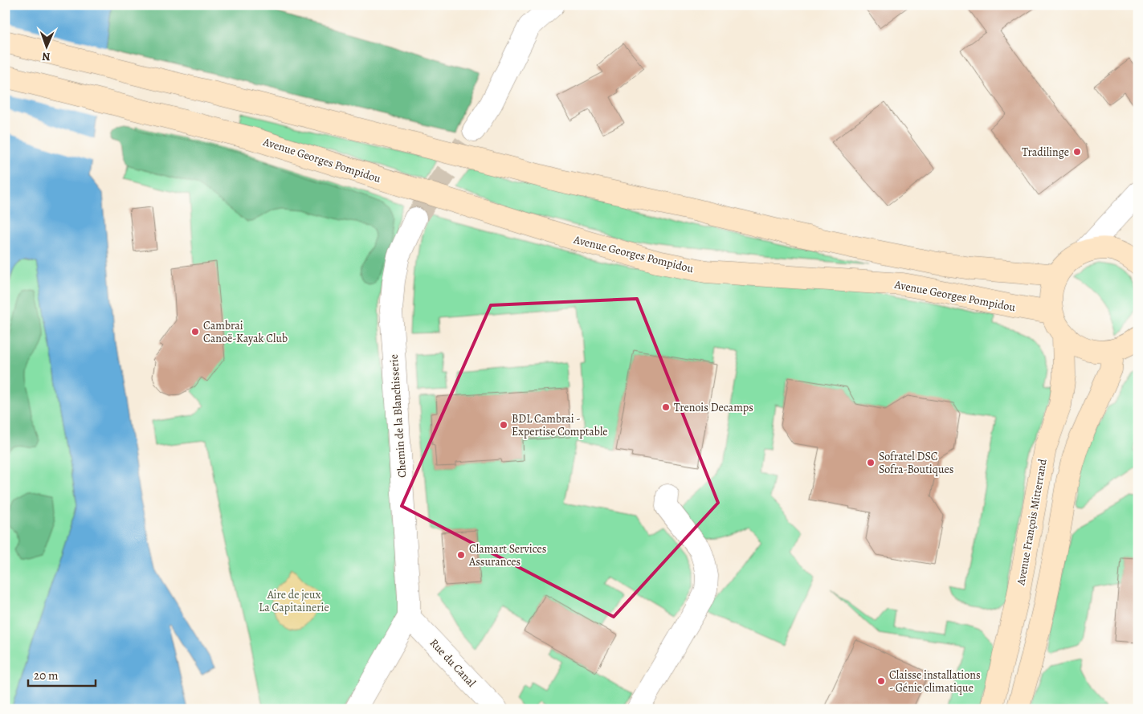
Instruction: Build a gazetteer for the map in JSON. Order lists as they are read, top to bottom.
{
  "streets": {
    "main road": ["Avenue Georges Pompidou", "Avenue François Mitterrand"],
    "street": ["Chemin de la Blanchisserie", "Rue du Canal"]
  },
  "crossings": [
    ["Chemin de la Blanchisserie", "Rue du Canal"]
  ],
  "parks": ["Aire de jeux La Capitainerie"],
  "places": [
    "Tradilinge",
    "Cambrai Canoë-Kayak Club",
    "Trenois Decamps",
    "BDL Cambrai - Expertise Comptable",
    "Sofratel DSC Sofra-Boutiques",
    "Clamart Services Assurances",
    "Claisse installations - Génie climatique"
  ],
  "scale_bar": "20 m",
  "north": "bottom"
}
